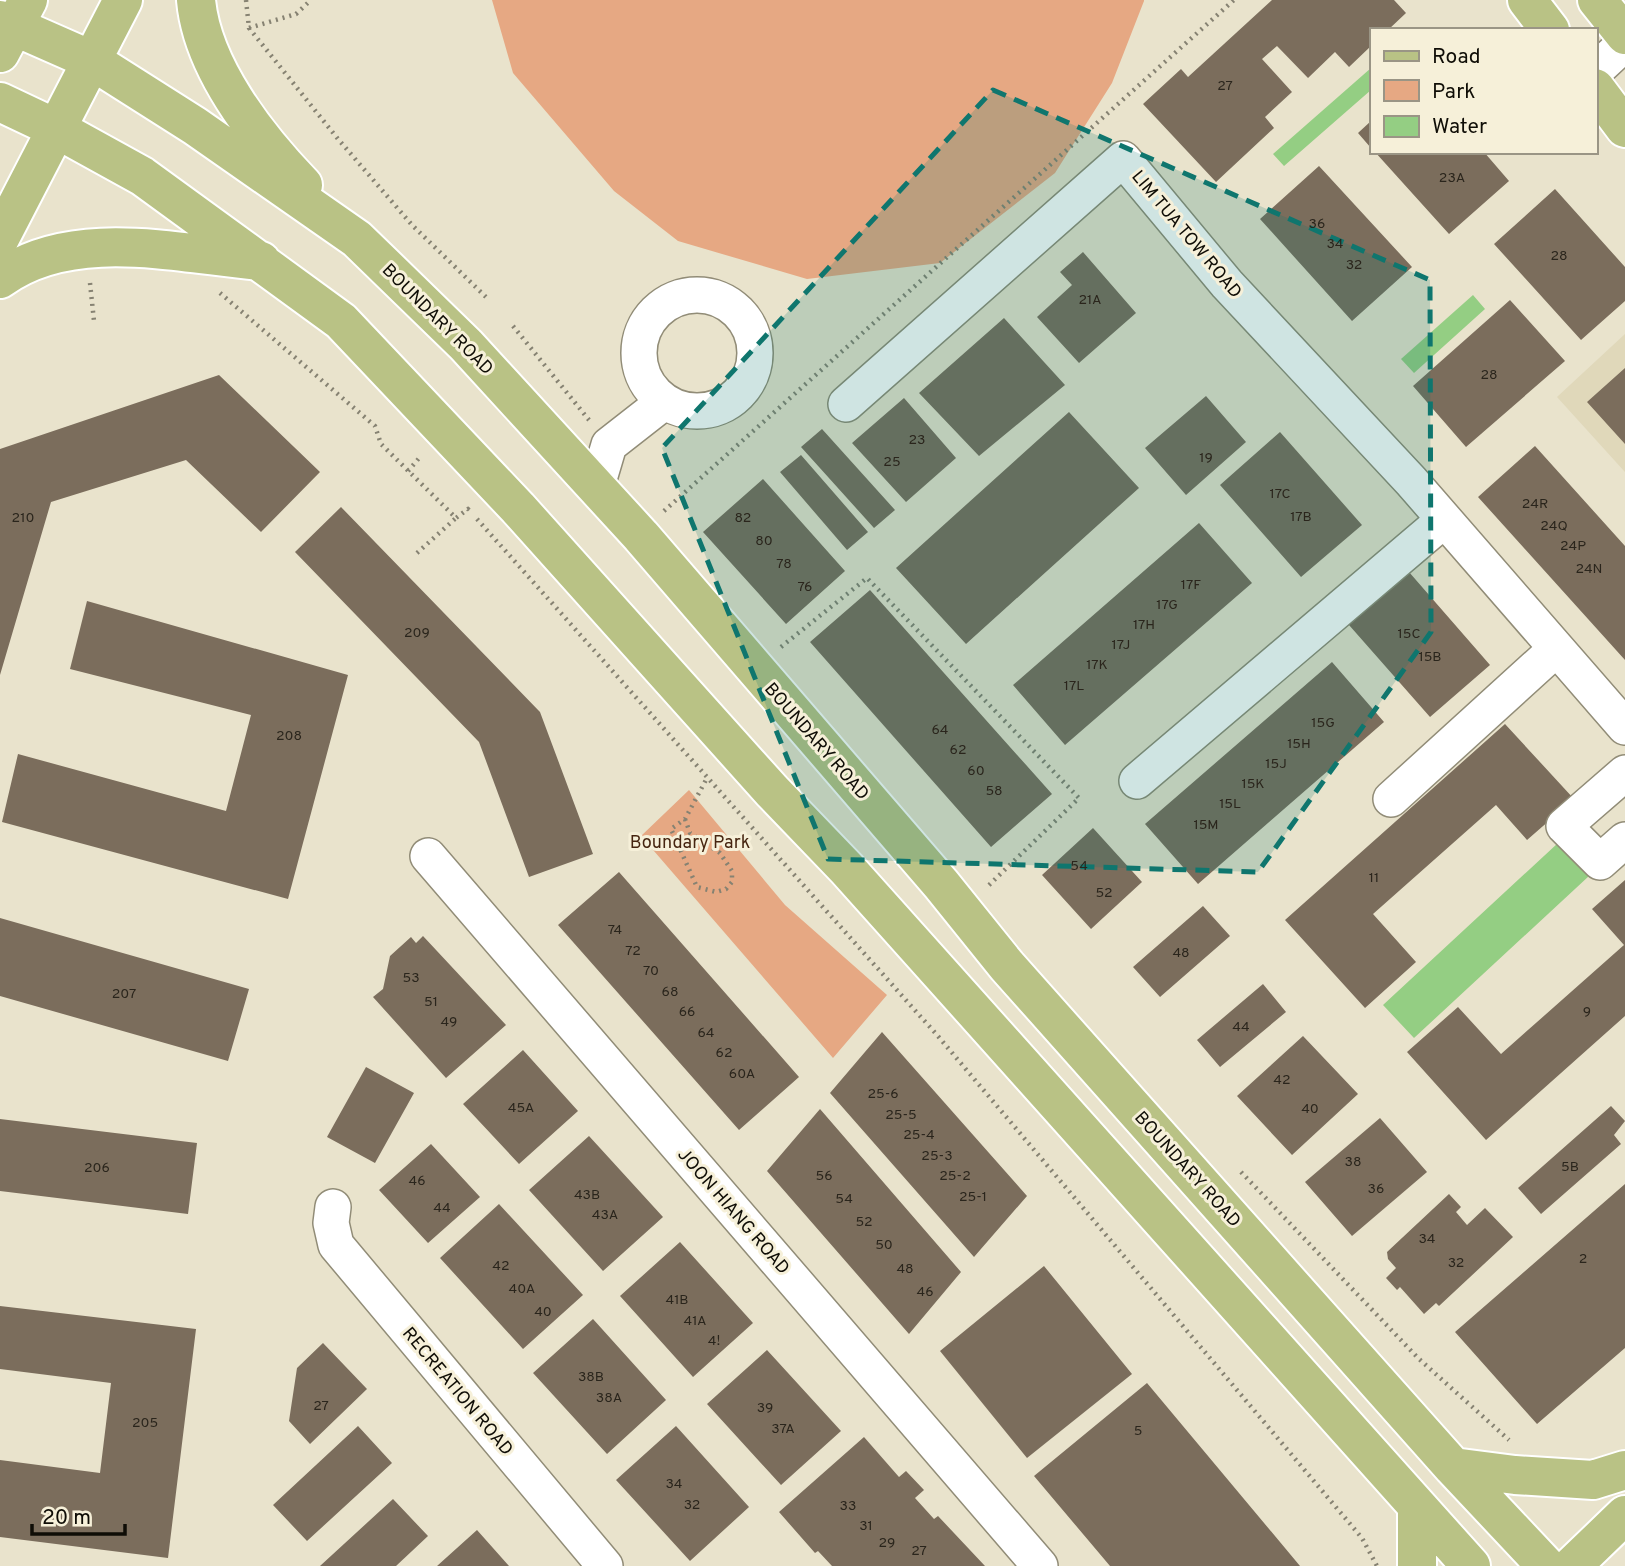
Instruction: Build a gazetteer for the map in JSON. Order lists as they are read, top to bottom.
{
  "streets": {
    "main road": ["BOUNDARY ROAD"],
    "street": ["LIM TUA TOW ROAD", "JOON HIANG ROAD", "RECREATION ROAD"]
  },
  "parks": ["Boundary Park"],
  "house_numbers": [
    "27",
    "23A",
    "36",
    "34",
    "28",
    "32",
    "21A",
    "28",
    "23",
    "19",
    "25",
    "17C",
    "24R",
    "17B",
    "210",
    "82",
    "24Q",
    "80",
    "24P",
    "78",
    "24N",
    "17F",
    "76",
    "17G",
    "17H",
    "209",
    "15C",
    "17J",
    "15B",
    "17K",
    "17L",
    "15G",
    "64",
    "208",
    "15H",
    "62",
    "15J",
    "60",
    "15K",
    "58",
    "15L",
    "15M",
    "54",
    "11",
    "52",
    "74",
    "72",
    "48",
    "70",
    "53",
    "68",
    "207",
    "51",
    "66",
    "9",
    "49",
    "44",
    "64",
    "62",
    "60A",
    "42",
    "25-6",
    "45A",
    "40",
    "25-5",
    "25-4",
    "25-3",
    "38",
    "5B",
    "206",
    "56",
    "25-2",
    "46",
    "36",
    "43B",
    "25-1",
    "54",
    "44",
    "43A",
    "52",
    "34",
    "50",
    "2",
    "32",
    "42",
    "48",
    "40A",
    "46",
    "41B",
    "40",
    "41A",
    "4!",
    "38B",
    "38A",
    "27",
    "39",
    "205",
    "37A",
    "5",
    "34",
    "32",
    "33",
    "31",
    "29",
    "27"
  ],
  "legend": ["Road", "Park", "Water"],
  "scale_bar": "20 m"
}
